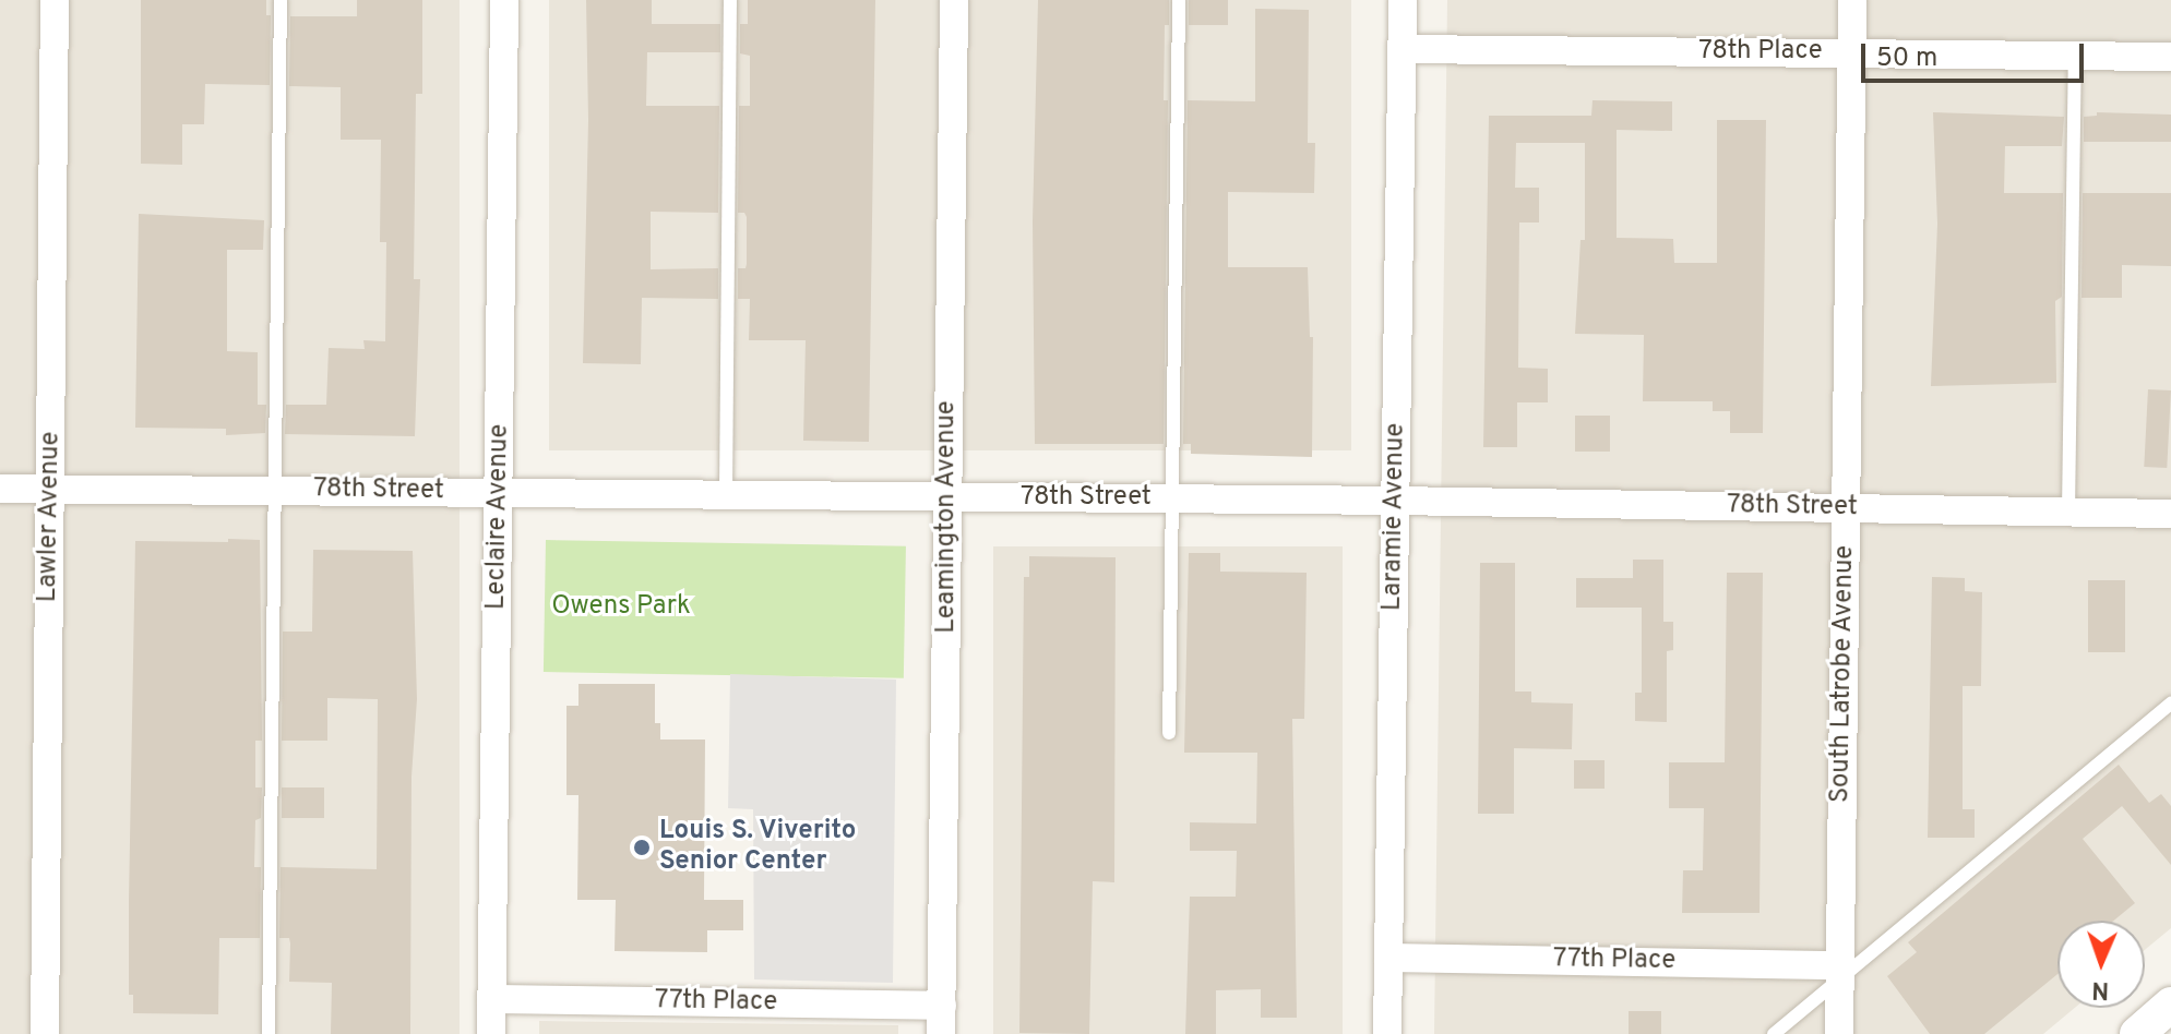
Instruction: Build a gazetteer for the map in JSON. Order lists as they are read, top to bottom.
{
  "streets": {
    "street": [
      "78th Place",
      "78th Street",
      "Lawler Avenue",
      "Leclaire Avenue",
      "Leamington Avenue",
      "Laramie Avenue",
      "South Latrobe Avenue",
      "77th Place"
    ]
  },
  "crossings": [
    ["78th Place", "Laramie Avenue"],
    ["78th Place", "South Latrobe Avenue"],
    ["78th Street", "Lawler Avenue"],
    ["78th Street", "Leclaire Avenue"],
    ["78th Street", "Leamington Avenue"],
    ["78th Street", "Laramie Avenue"],
    ["78th Street", "South Latrobe Avenue"],
    ["Leclaire Avenue", "77th Place"],
    ["Leamington Avenue", "77th Place"],
    ["Laramie Avenue", "77th Place"],
    ["South Latrobe Avenue", "77th Place"]
  ],
  "parks": ["Owens Park"],
  "places": ["Louis S. Viverito Senior Center"],
  "scale_bar": "50 m",
  "north": "bottom"
}
